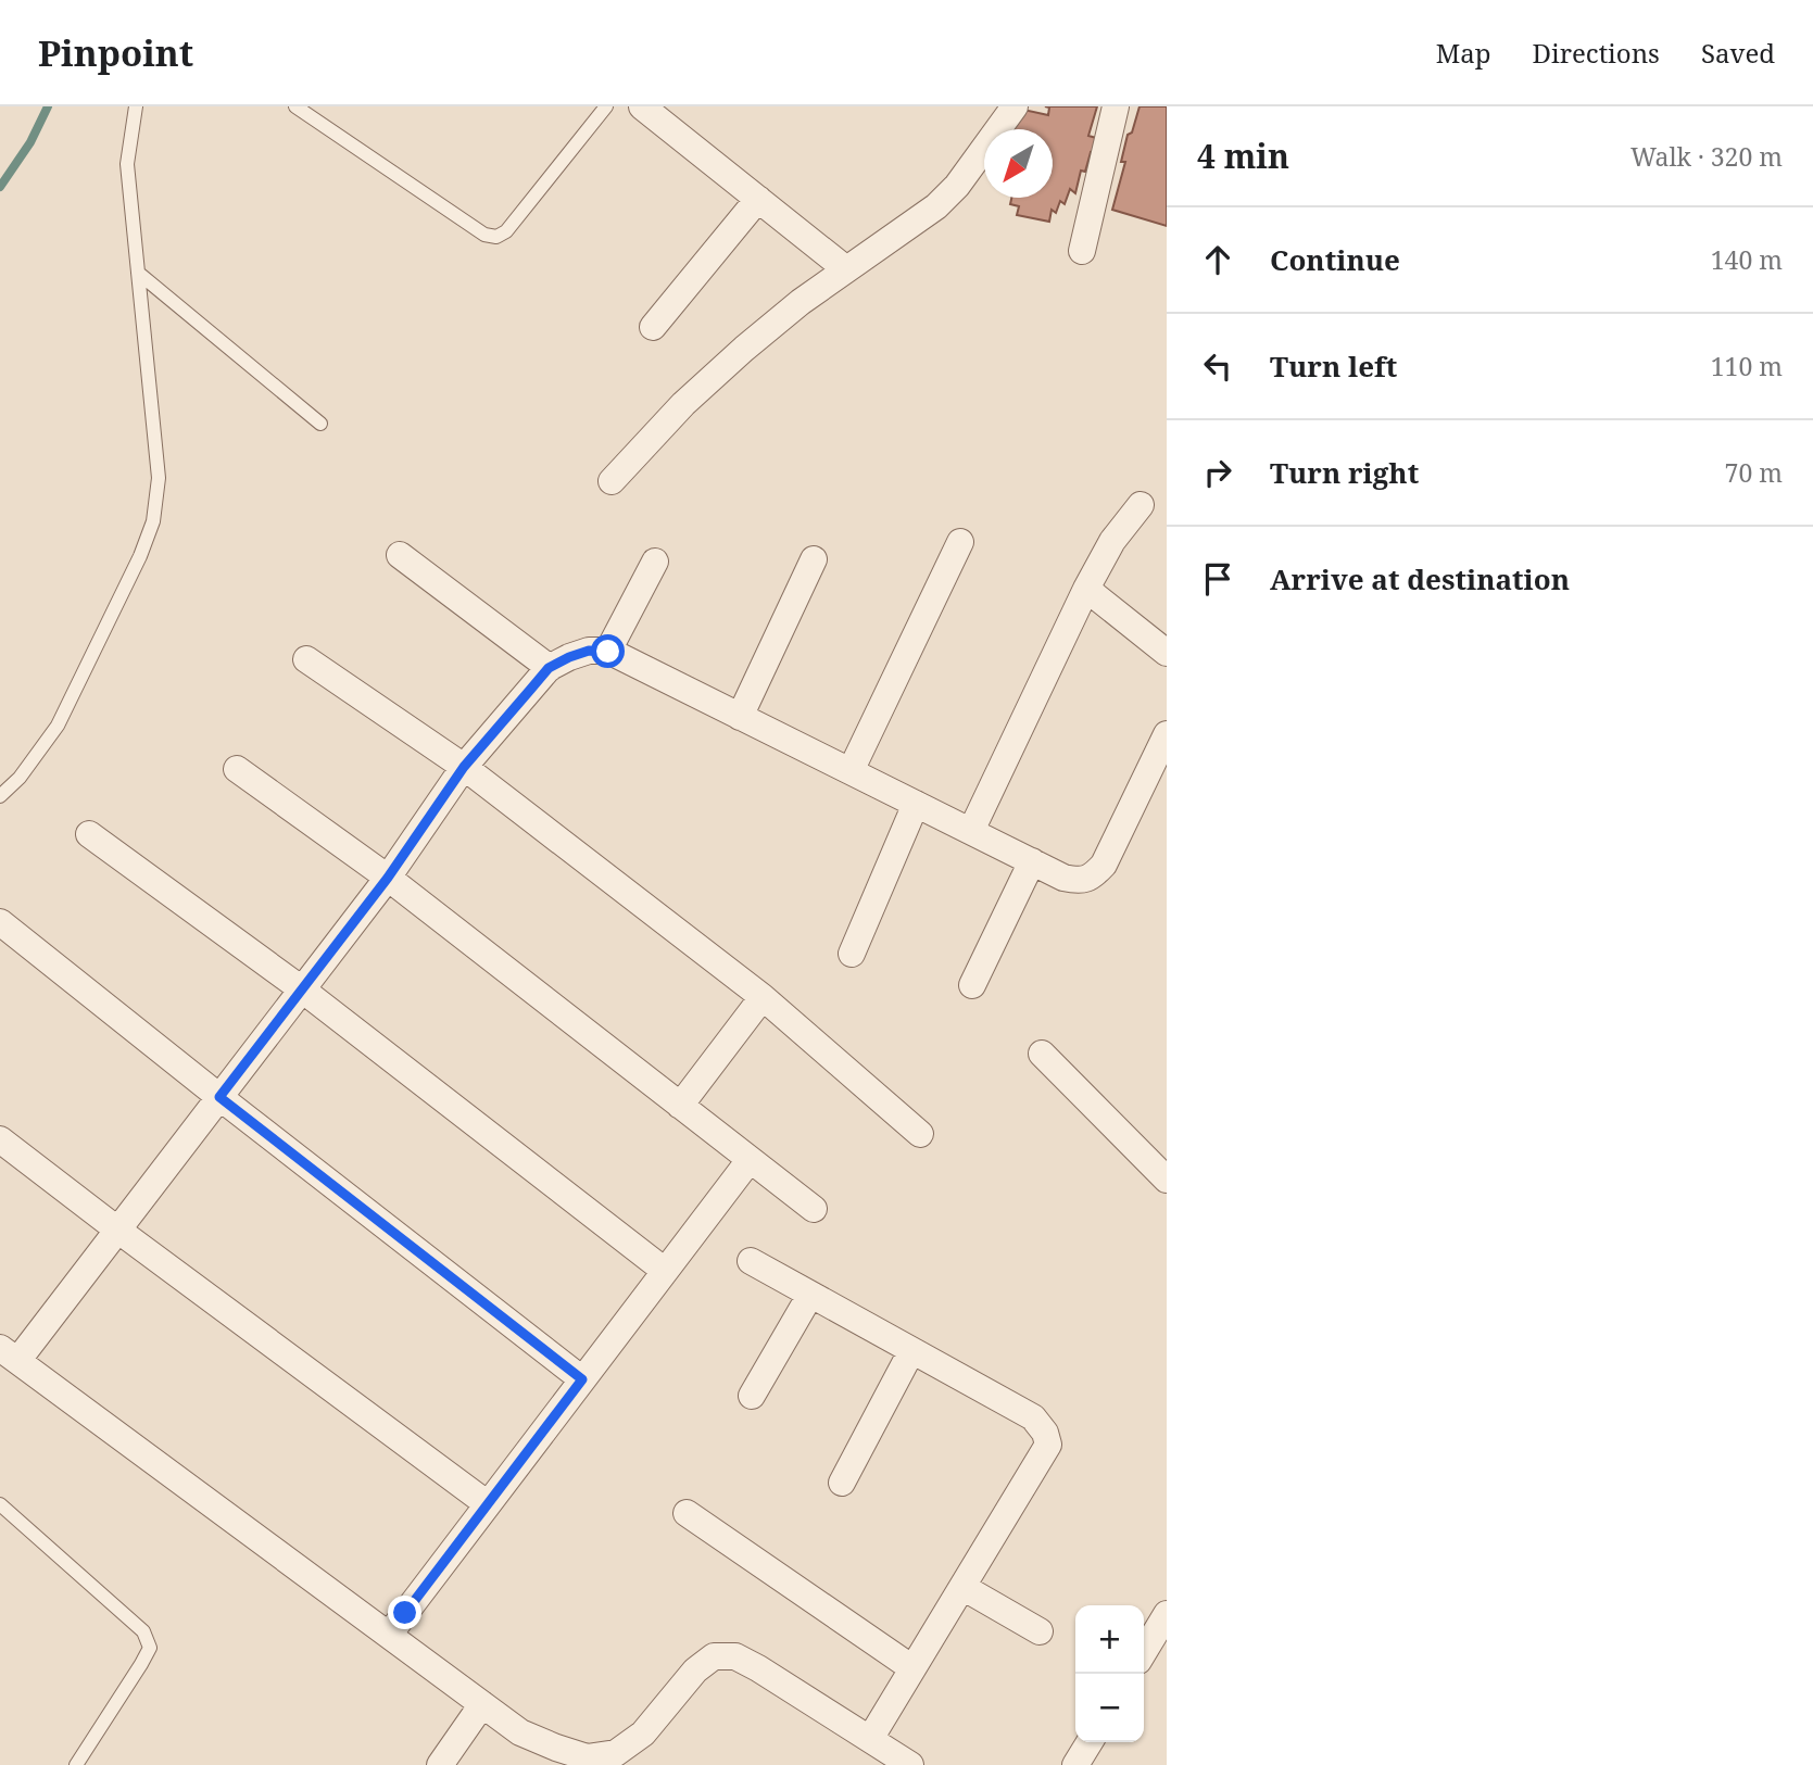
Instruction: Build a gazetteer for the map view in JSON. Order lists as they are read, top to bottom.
{
  "north": "bottom left",
  "page": {
    "header": "Pinpoint",
    "nav": ["Map", "Directions", "Saved"],
    "heading": ["4 min", "Walk · 320 m"],
    "list": [
      ["Continue", "140 m"],
      ["Turn left", "110 m"],
      ["Turn right", "70 m"],
      "Arrive at destination"
    ],
    "map_buttons": ["+", "−"]
  }
}
